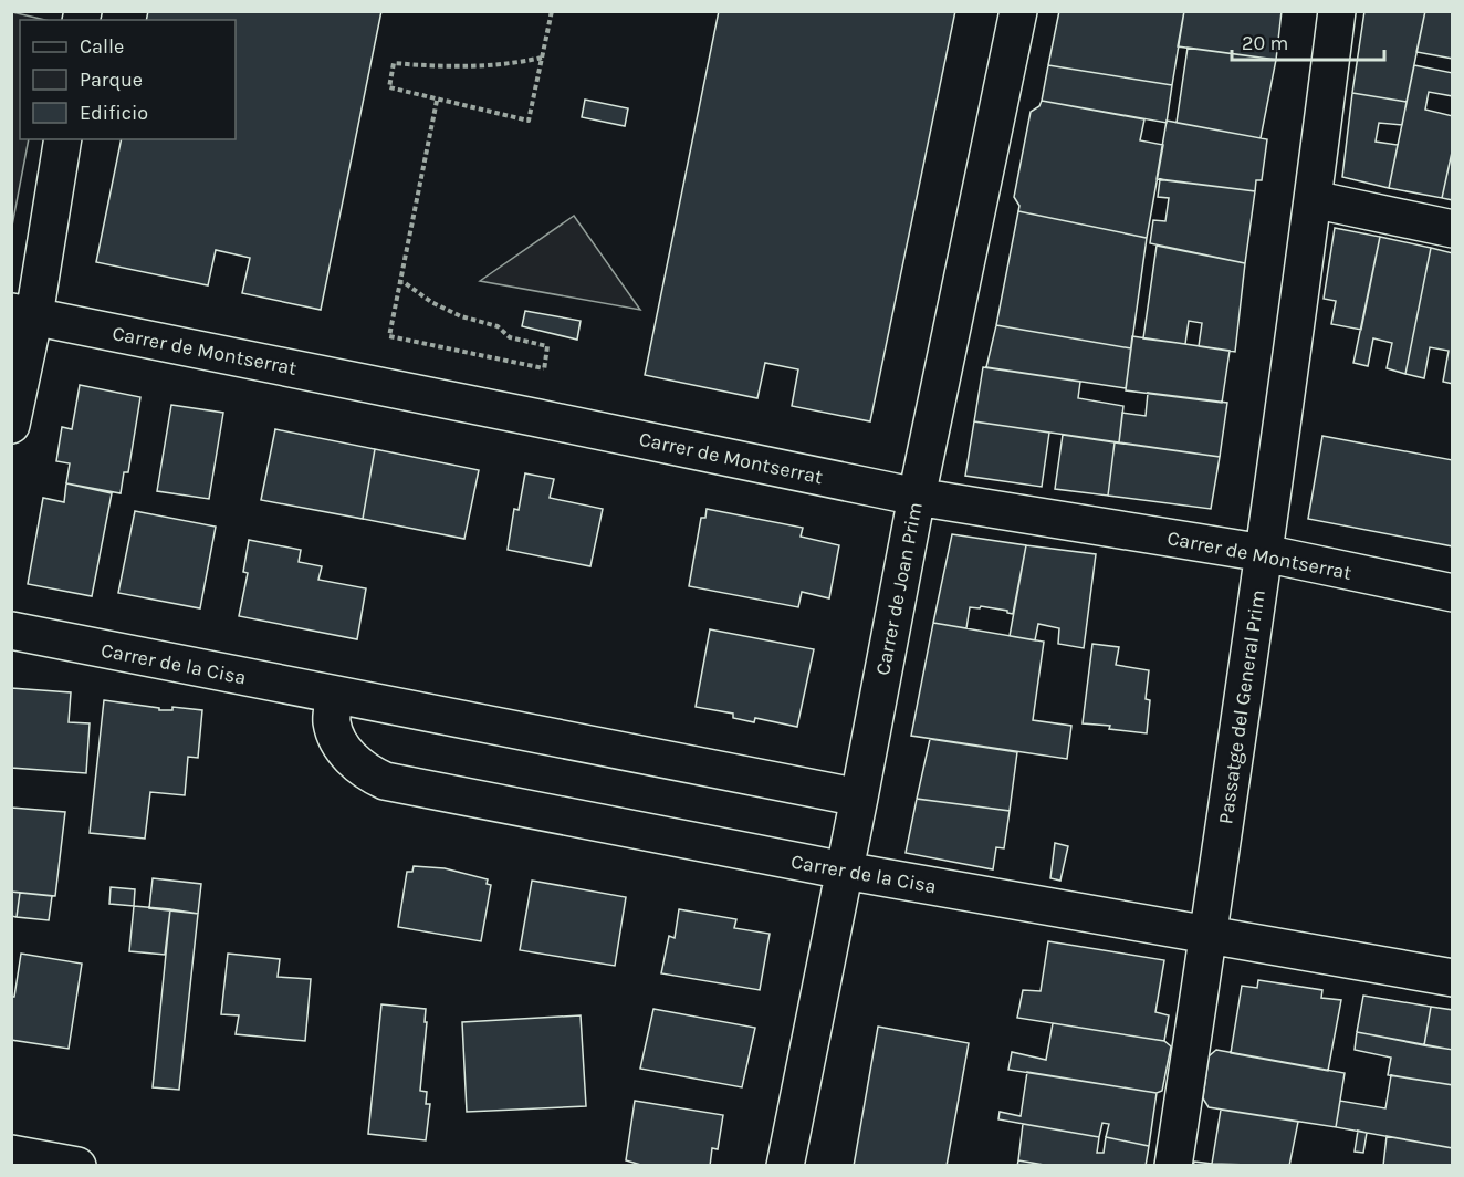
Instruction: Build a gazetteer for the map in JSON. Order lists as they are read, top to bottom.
{
  "streets": {
    "street": [
      "Carrer de Montserrat",
      "Carrer de Joan Prim",
      "Carrer de la Cisa",
      "Passatge del General Prim"
    ]
  },
  "crossings": [
    ["Carrer de Montserrat", "Carrer de Joan Prim"],
    ["Carrer de Montserrat", "Passatge del General Prim"],
    ["Carrer de Joan Prim", "Carrer de la Cisa"],
    ["Carrer de la Cisa", "Passatge del General Prim"]
  ],
  "legend": ["Calle", "Parque", "Edificio"],
  "scale_bar": "20 m"
}
